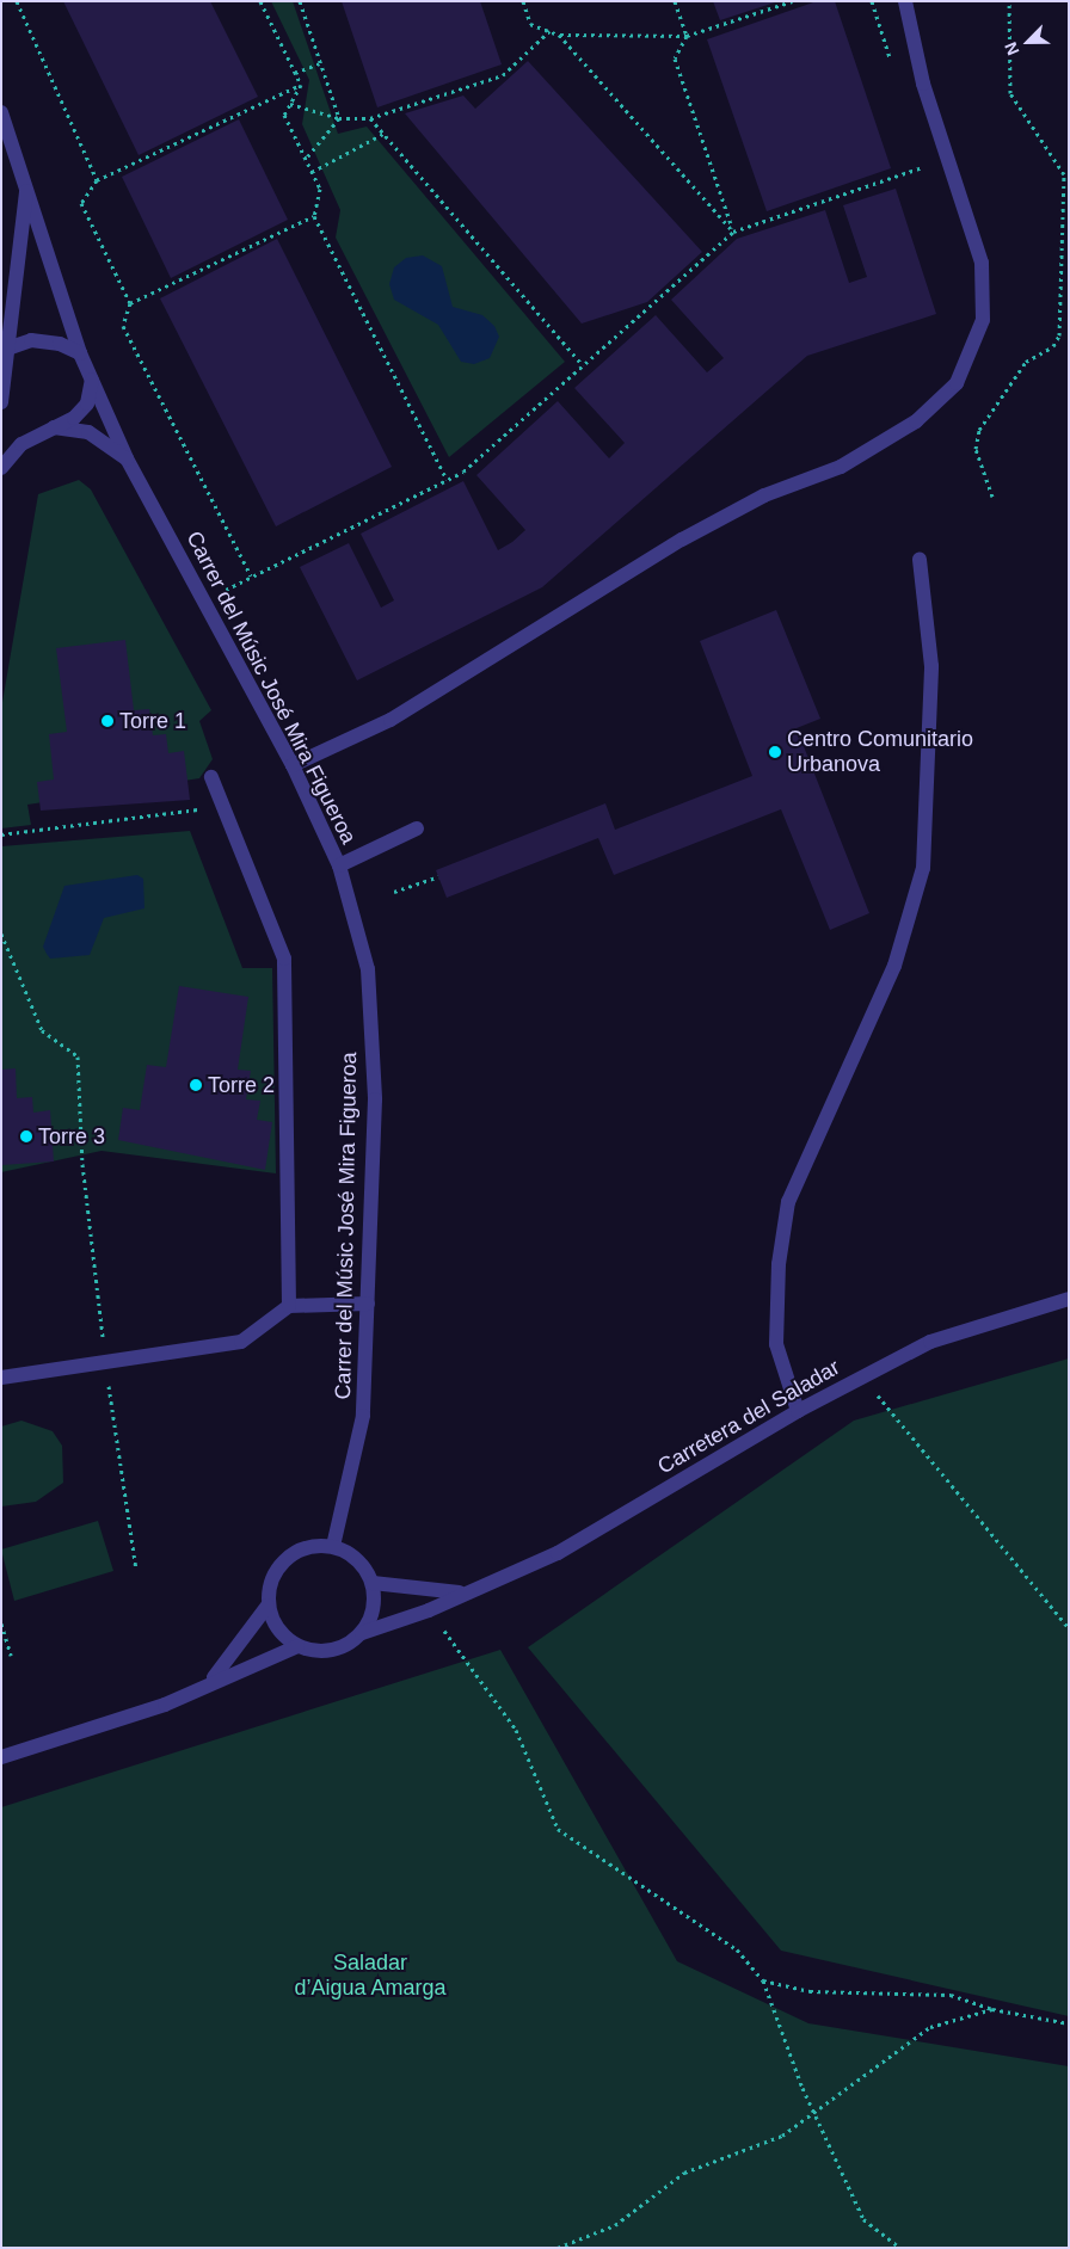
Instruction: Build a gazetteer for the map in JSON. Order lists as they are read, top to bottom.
{
  "streets": {
    "street": ["Carrer del Músic José Mira Figueroa", "Carretera del Saladar"]
  },
  "crossings": [
    ["Carrer del Músic José Mira Figueroa", "Carretera del Saladar"]
  ],
  "parks": ["Saladar d’Aigua Amarga"],
  "places": [
    "Torre 1",
    "Centro Comunitario Urbanova",
    "Torre 2",
    "Torre 3"
  ],
  "north": "bottom left"
}
